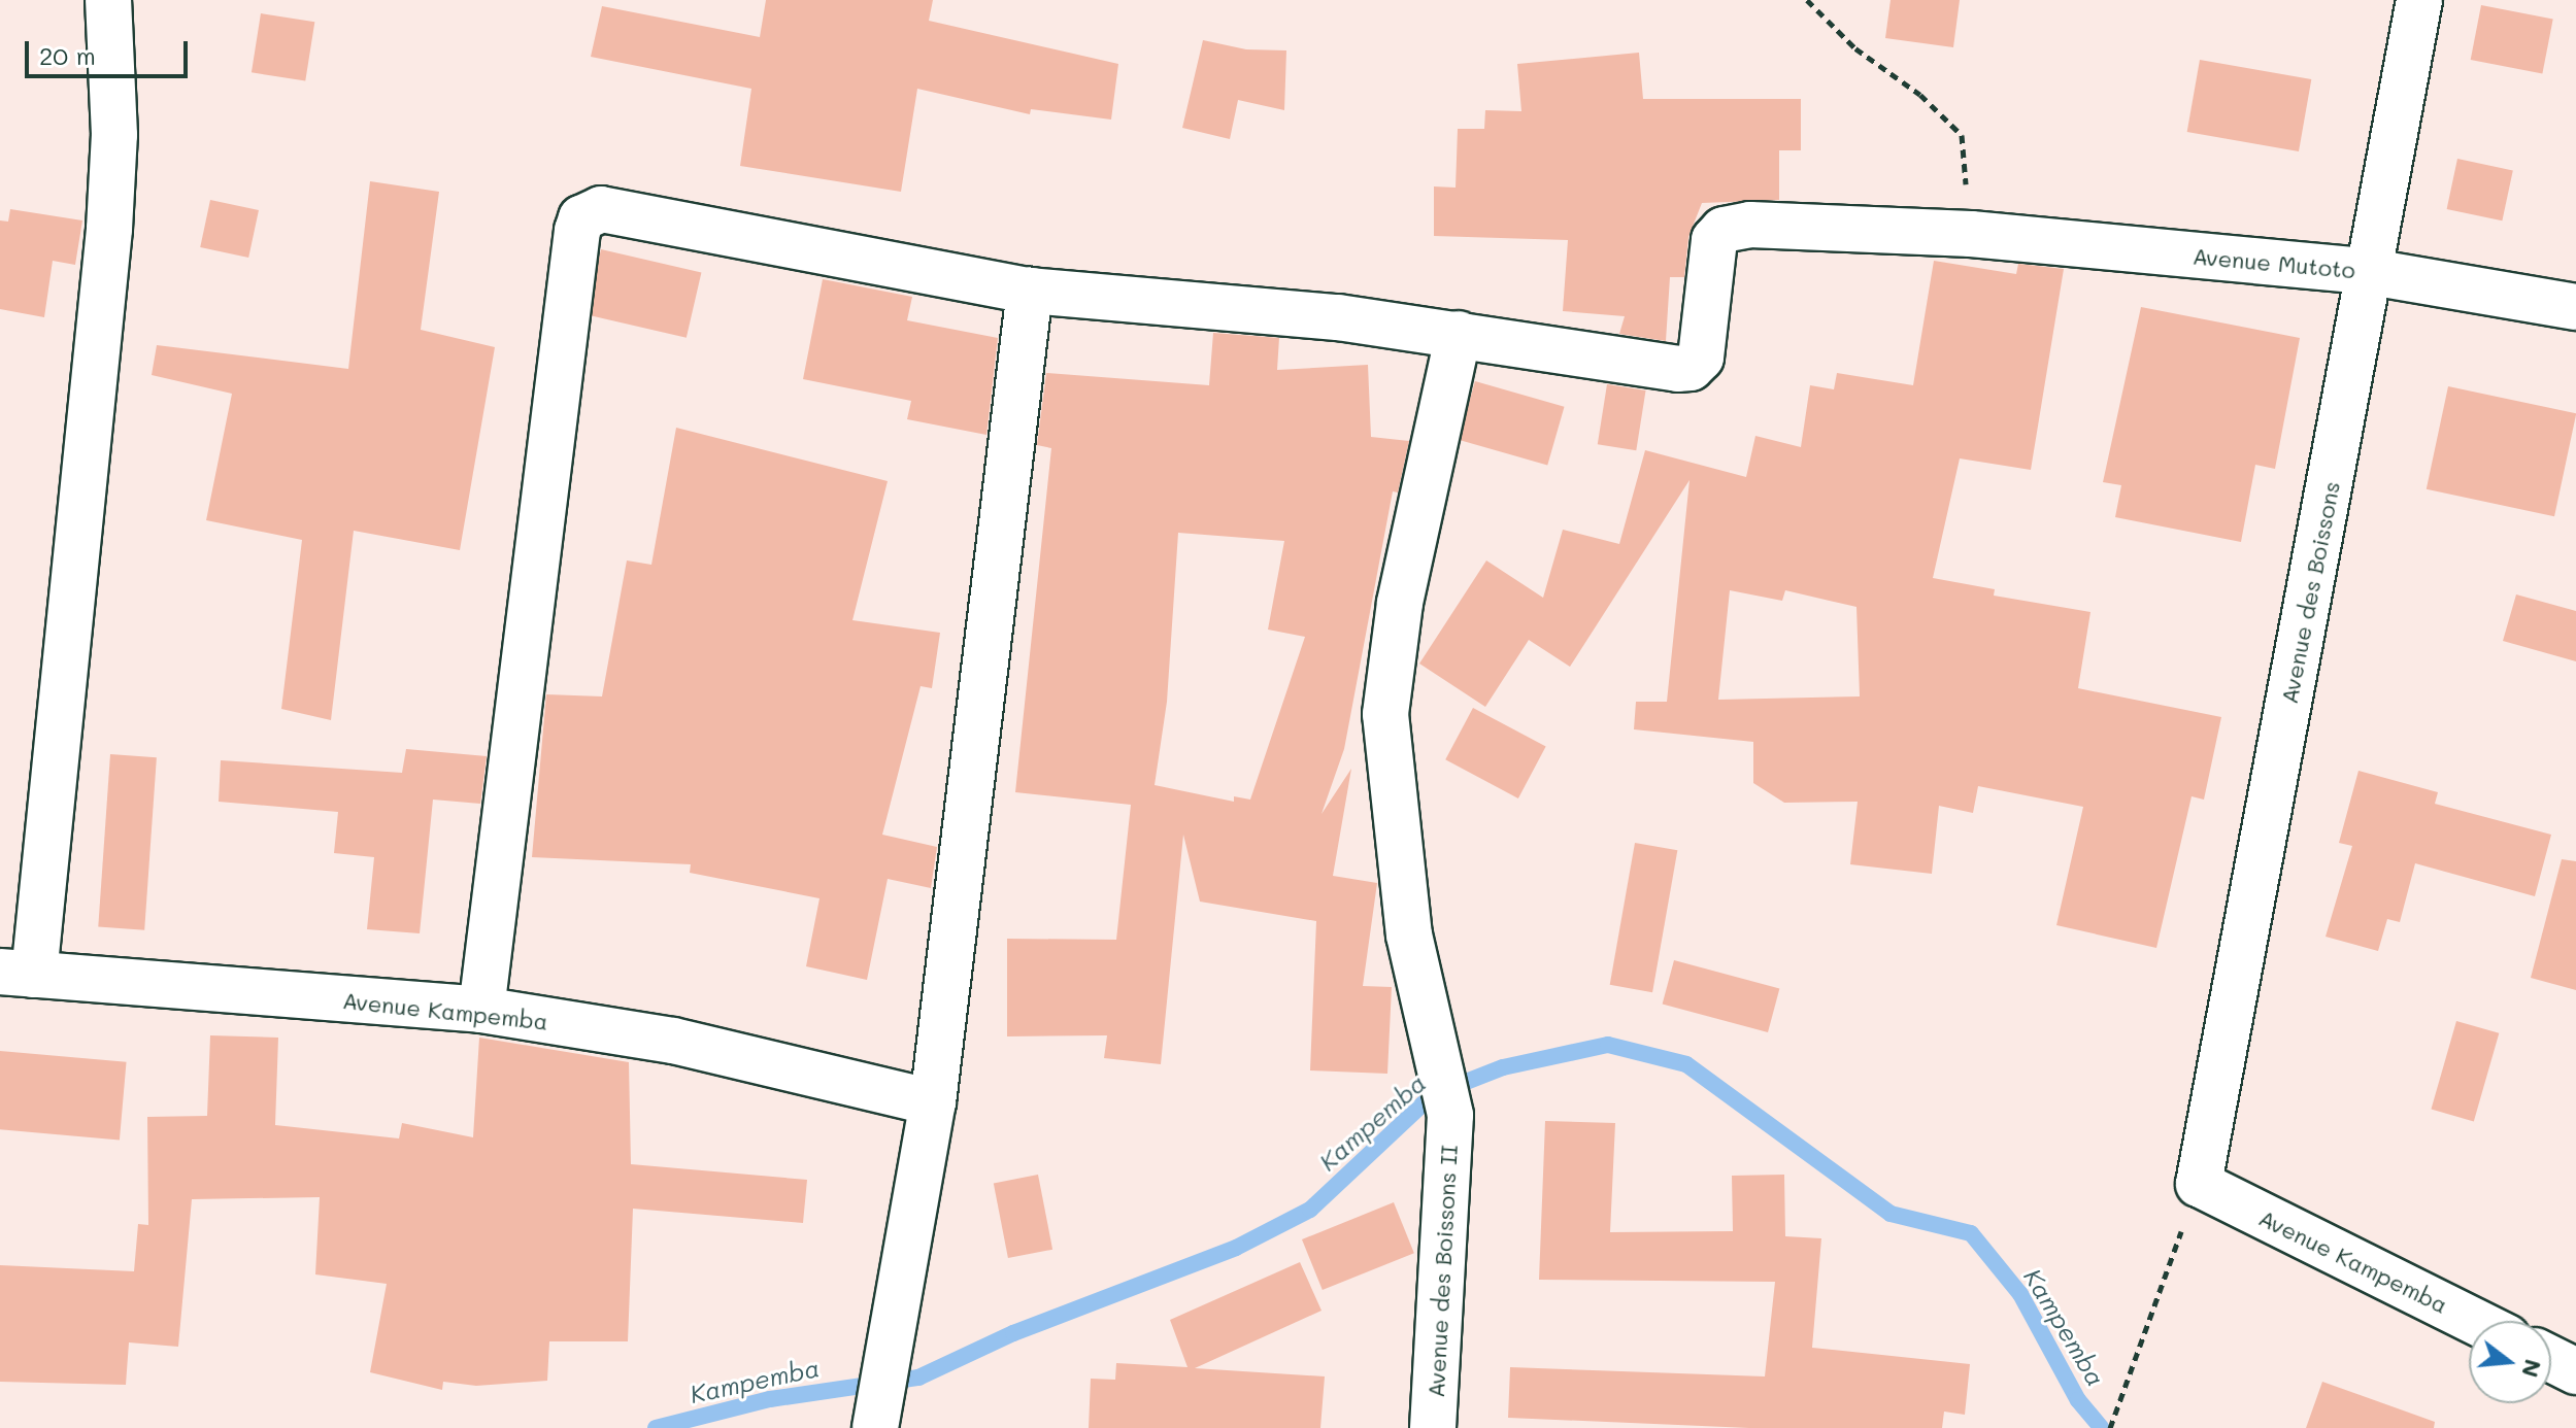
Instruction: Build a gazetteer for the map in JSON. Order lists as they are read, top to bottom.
{
  "streets": {
    "street": [
      "Avenue Mutoto",
      "Avenue des Boissons",
      "Avenue Kampemba",
      "Avenue des Boissons II"
    ]
  },
  "crossings": [
    ["Avenue Mutoto", "Avenue des Boissons"],
    ["Avenue Mutoto", "Avenue des Boissons II"],
    ["Avenue des Boissons", "Avenue Kampemba"]
  ],
  "water": ["Kampemba"],
  "scale_bar": "20 m",
  "north": "right"
}
